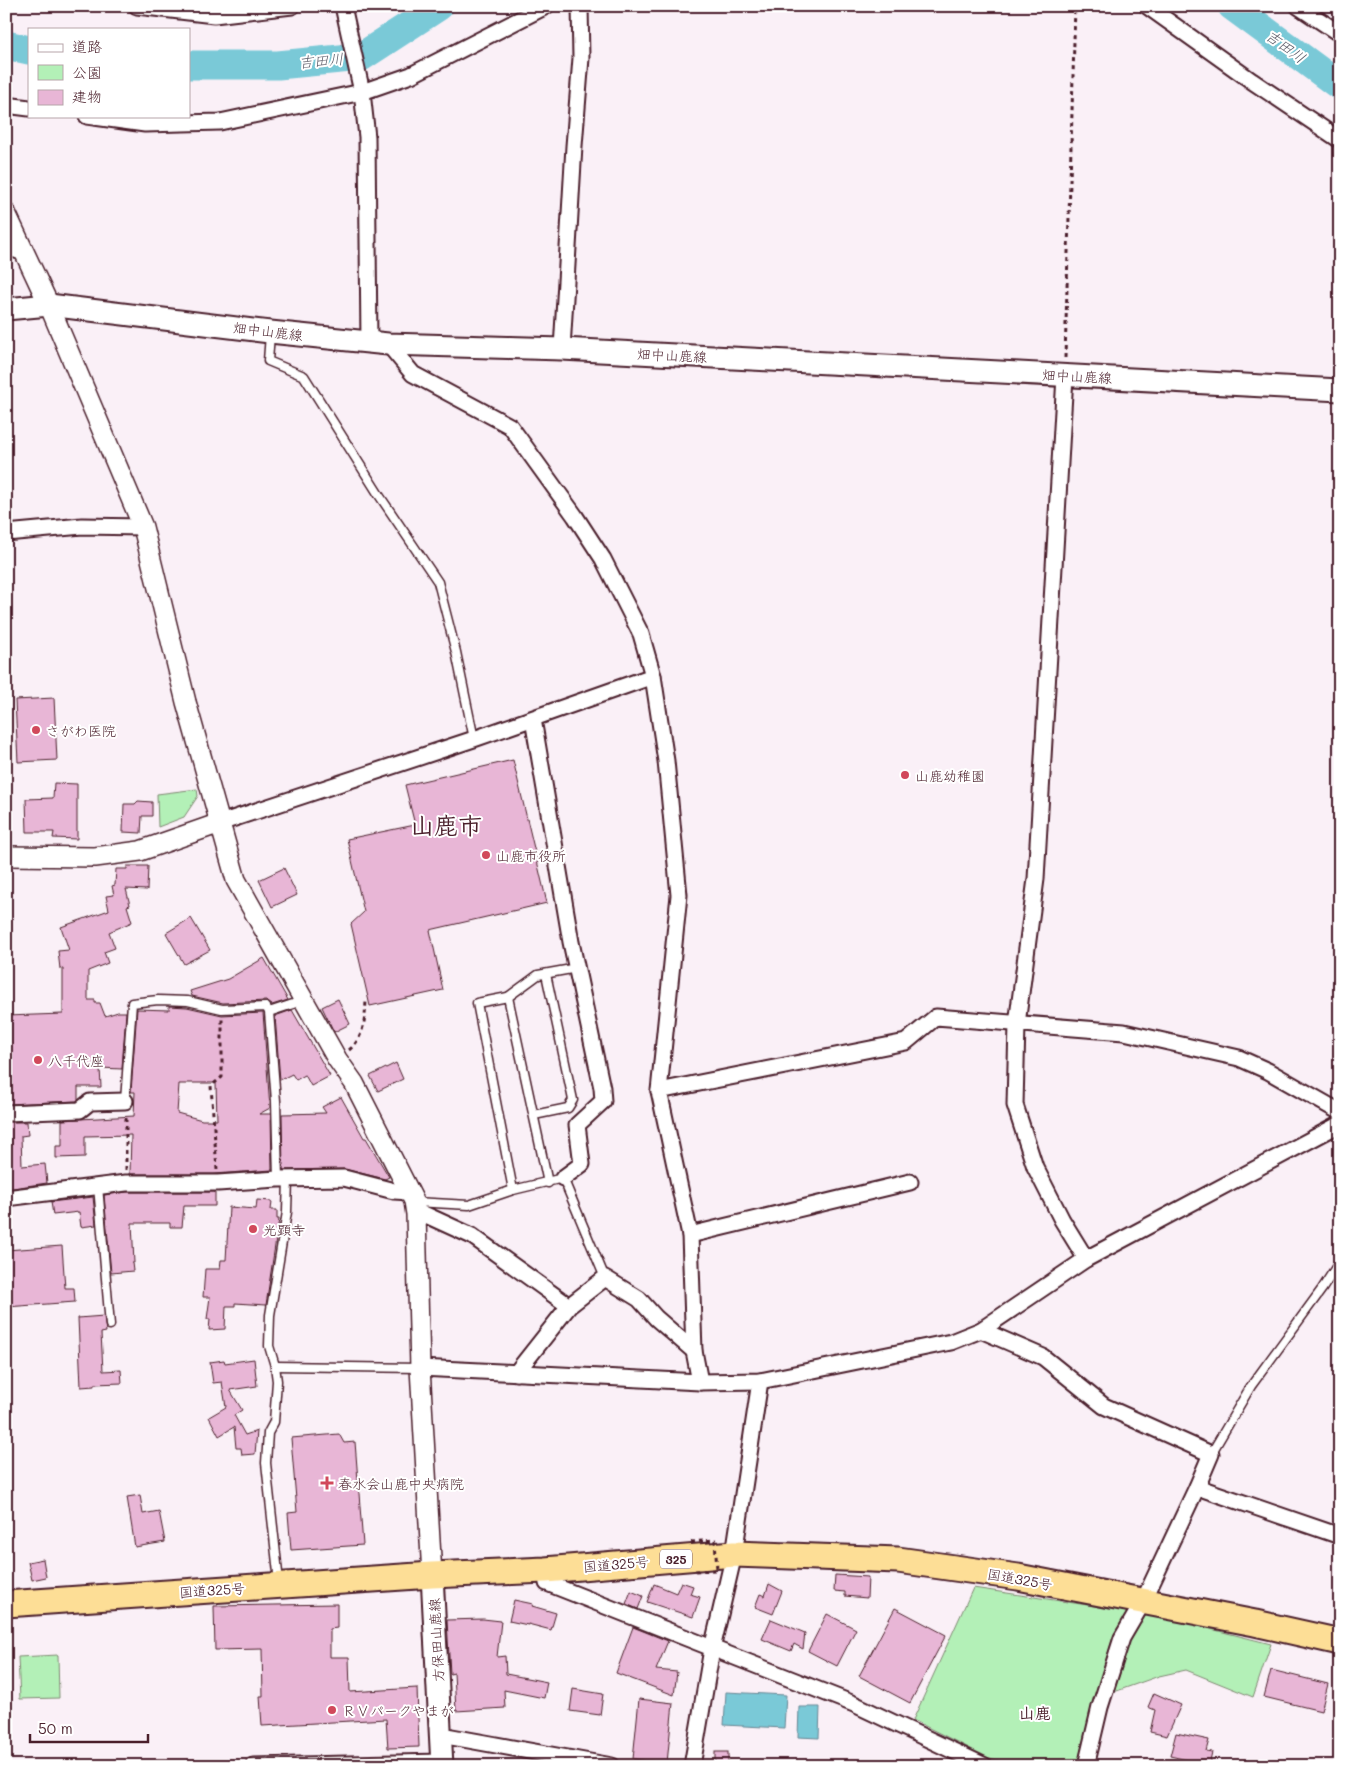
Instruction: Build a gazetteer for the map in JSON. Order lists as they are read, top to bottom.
{
  "streets": {
    "highway": ["325", "国道325号"],
    "main road": ["畑中山鹿線", "方保田山鹿線"]
  },
  "crossings": [
    ["国道325号", "方保田山鹿線"]
  ],
  "districts": ["山鹿市", "山鹿"],
  "water": ["吉田川"],
  "places": {
    "other": [
      "さがわ医院",
      "山鹿幼稚園",
      "山鹿市役所",
      "八千代座",
      "光顕寺",
      "ＲＶパークやまが"
    ],
    "health": ["春水会山鹿中央病院"]
  },
  "legend": ["道路", "公園", "建物"],
  "scale_bar": "50 m"
}
